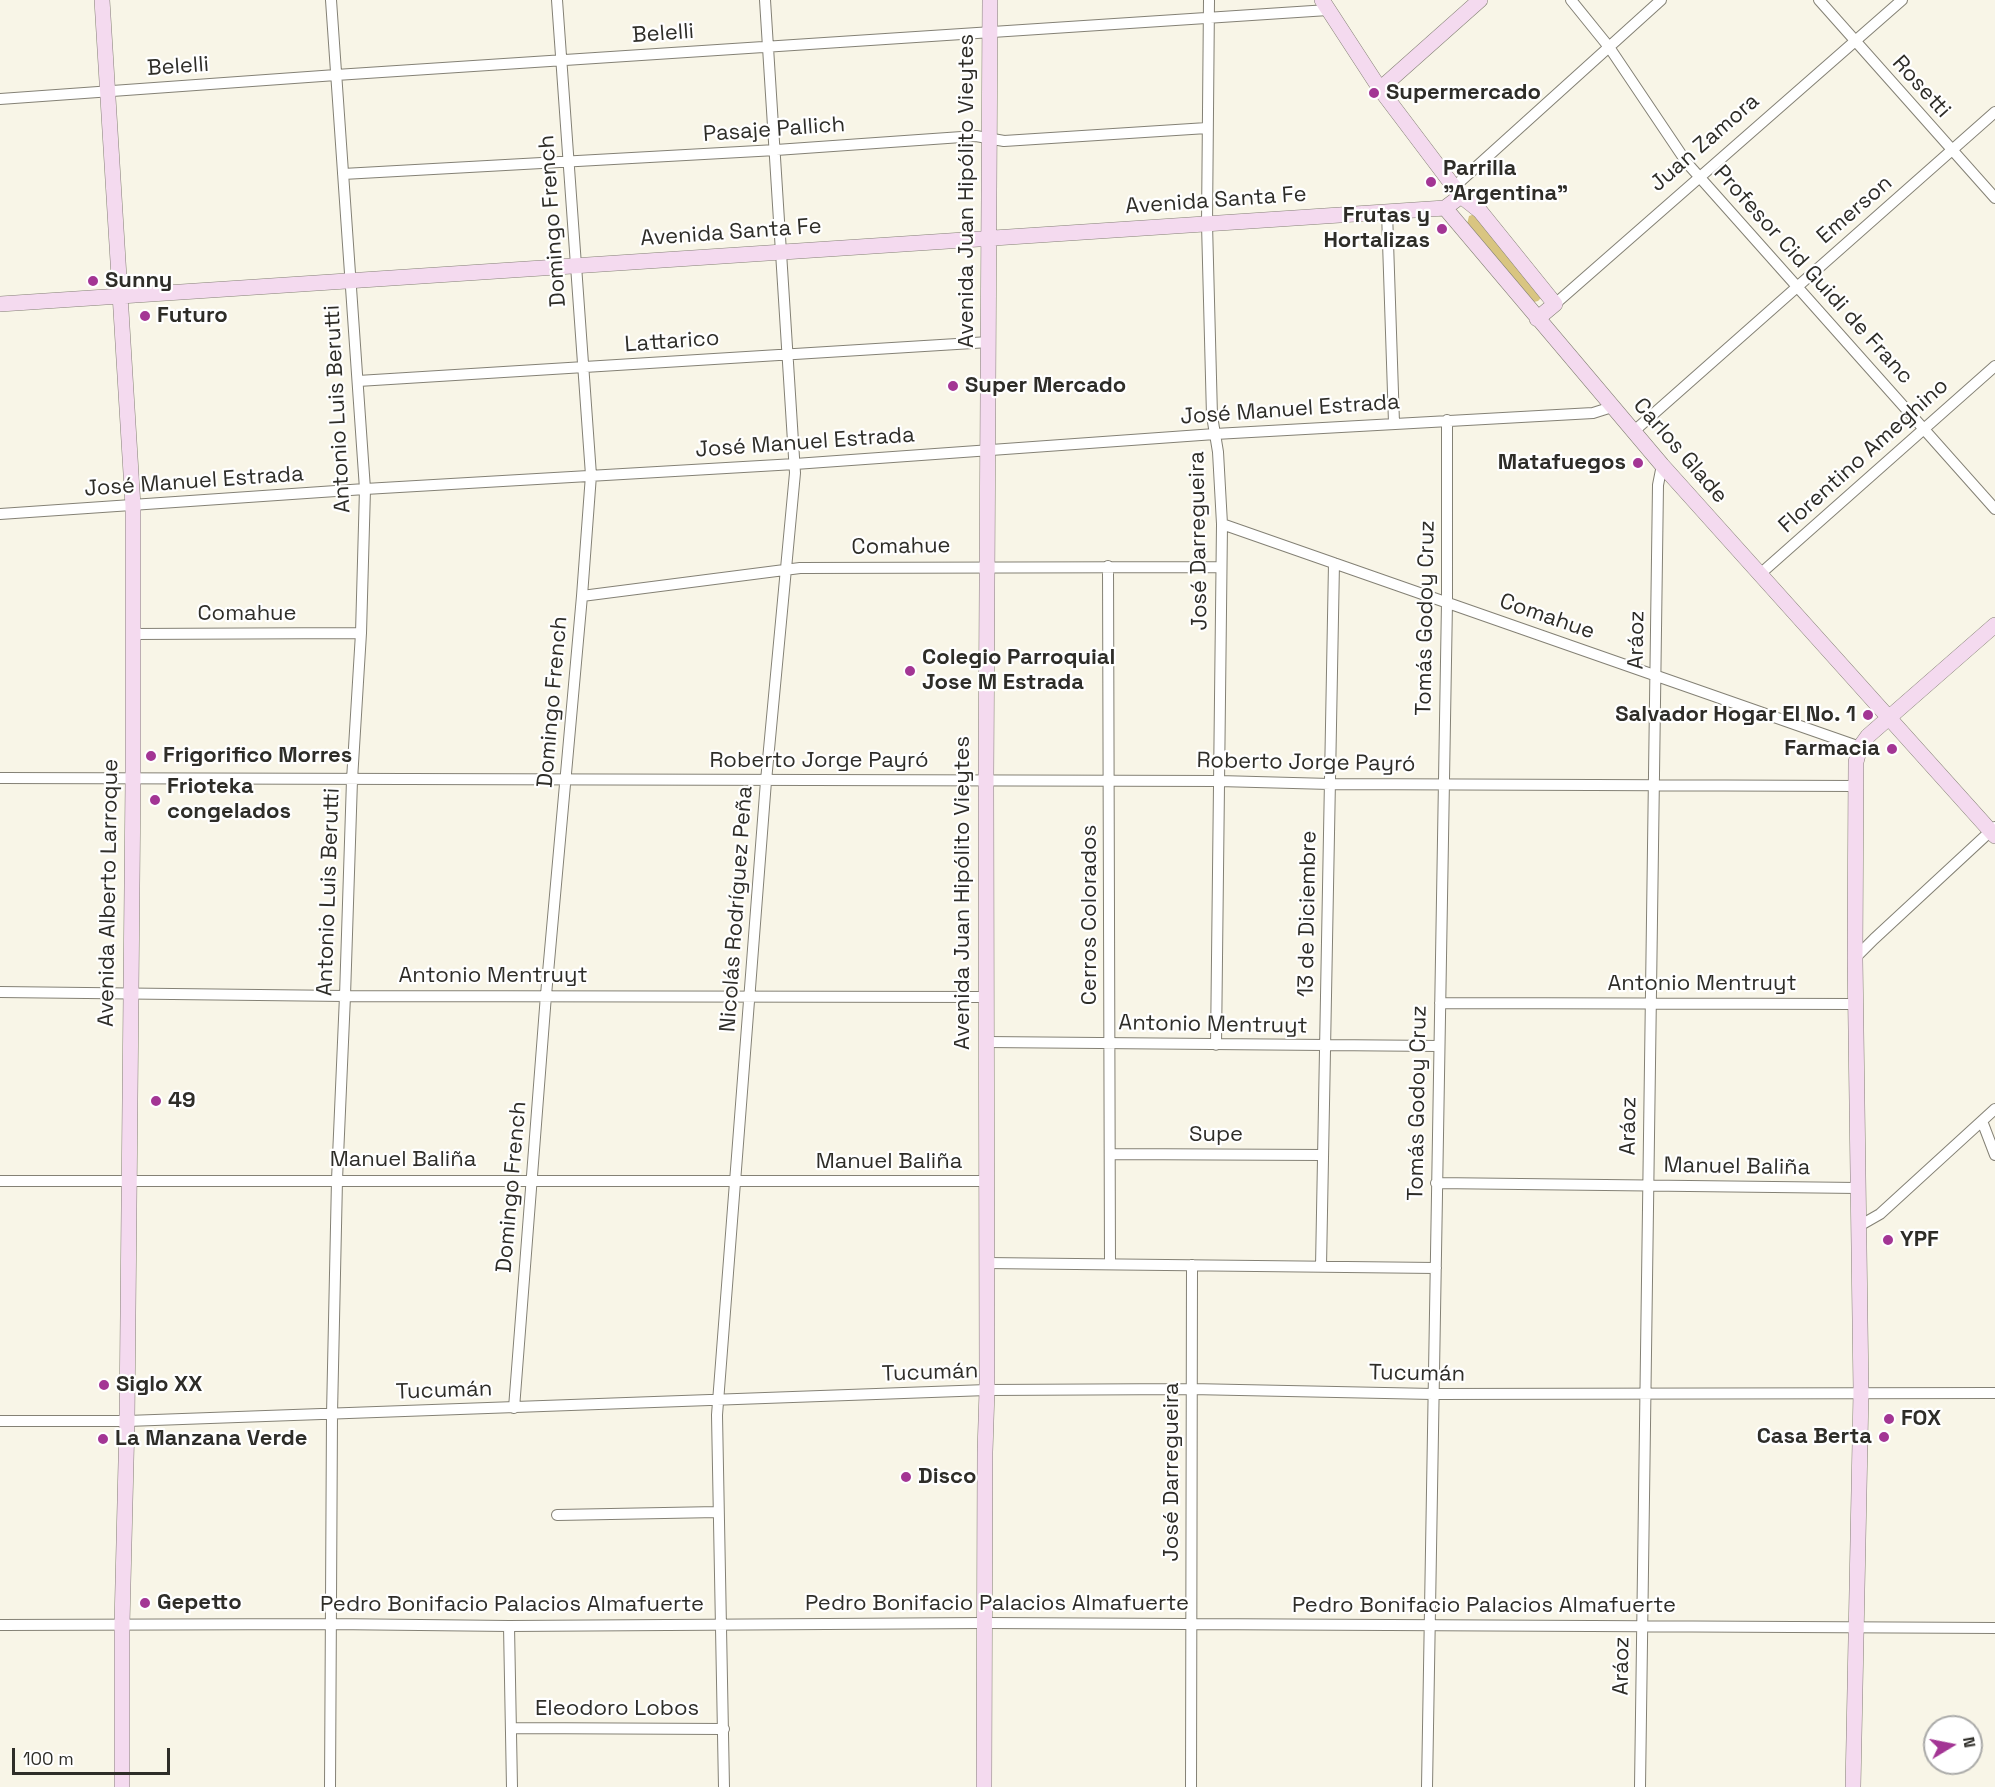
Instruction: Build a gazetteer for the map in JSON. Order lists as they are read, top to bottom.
{
  "streets": {
    "street": [
      "Belelli",
      "Rosetti",
      "Pasaje Pallich",
      "Juan Zamora",
      "Avenida Juan Hipólito Vieytes",
      "Avenida Santa Fe",
      "Emerson",
      "Domingo French",
      "Profesor Cid Guidi de Franc",
      "Lattarico",
      "Antonio Luis Berutti",
      "José Manuel Estrada",
      "Carlos Glade",
      "Florentino Ameghino",
      "José Darregueira",
      "Comahue",
      "Tomás Godoy Cruz",
      "Aráoz",
      "Roberto Jorge Payró",
      "Avenida Alberto Larroque",
      "Nicolás Rodríguez Peña",
      "13 de Diciembre",
      "Cerros Colorados",
      "Antonio Mentruyt",
      "Supe",
      "Manuel Baliña",
      "Tucumán",
      "Pedro Bonifacio Palacios Almafuerte",
      "Eleodoro Lobos"
    ]
  },
  "crossings": [
    ["Belelli", "Avenida Juan Hipólito Vieytes"],
    ["Belelli", "Domingo French"],
    ["Belelli", "Antonio Luis Berutti"],
    ["Belelli", "José Darregueira"],
    ["Belelli", "Avenida Alberto Larroque"],
    ["Belelli", "Nicolás Rodríguez Peña"],
    ["Rosetti", "Juan Zamora"],
    ["Rosetti", "Emerson"],
    ["Pasaje Pallich", "Avenida Juan Hipólito Vieytes"],
    ["Pasaje Pallich", "Domingo French"],
    ["Pasaje Pallich", "Antonio Luis Berutti"],
    ["Pasaje Pallich", "José Darregueira"],
    ["Pasaje Pallich", "Nicolás Rodríguez Peña"],
    ["Juan Zamora", "Profesor Cid Guidi de Franc"],
    ["Juan Zamora", "Carlos Glade"],
    ["Avenida Juan Hipólito Vieytes", "Avenida Santa Fe"],
    ["Avenida Juan Hipólito Vieytes", "Lattarico"],
    ["Avenida Juan Hipólito Vieytes", "José Manuel Estrada"],
    ["Avenida Juan Hipólito Vieytes", "Comahue"],
    ["Avenida Juan Hipólito Vieytes", "Roberto Jorge Payró"],
    ["Avenida Juan Hipólito Vieytes", "Antonio Mentruyt"],
    ["Avenida Juan Hipólito Vieytes", "Manuel Baliña"],
    ["Avenida Juan Hipólito Vieytes", "Tucumán"],
    ["Avenida Juan Hipólito Vieytes", "Pedro Bonifacio Palacios Almafuerte"],
    ["Avenida Santa Fe", "Domingo French"],
    ["Avenida Santa Fe", "Antonio Luis Berutti"],
    ["Avenida Santa Fe", "Carlos Glade"],
    ["Avenida Santa Fe", "José Darregueira"],
    ["Avenida Santa Fe", "Avenida Alberto Larroque"],
    ["Avenida Santa Fe", "Nicolás Rodríguez Peña"],
    ["Emerson", "Profesor Cid Guidi de Franc"],
    ["Emerson", "Carlos Glade"],
    ["Domingo French", "Lattarico"],
    ["Domingo French", "José Manuel Estrada"],
    ["Domingo French", "Comahue"],
    ["Domingo French", "Roberto Jorge Payró"],
    ["Domingo French", "Antonio Mentruyt"],
    ["Domingo French", "Manuel Baliña"],
    ["Domingo French", "Tucumán"],
    ["Profesor Cid Guidi de Franc", "Florentino Ameghino"],
    ["Lattarico", "Antonio Luis Berutti"],
    ["Lattarico", "Nicolás Rodríguez Peña"],
    ["Antonio Luis Berutti", "José Manuel Estrada"],
    ["Antonio Luis Berutti", "Comahue"],
    ["Antonio Luis Berutti", "Roberto Jorge Payró"],
    ["Antonio Luis Berutti", "Antonio Mentruyt"],
    ["Antonio Luis Berutti", "Manuel Baliña"],
    ["Antonio Luis Berutti", "Tucumán"],
    ["Antonio Luis Berutti", "Pedro Bonifacio Palacios Almafuerte"],
    ["José Manuel Estrada", "Carlos Glade"],
    ["José Manuel Estrada", "José Darregueira"],
    ["José Manuel Estrada", "Tomás Godoy Cruz"],
    ["José Manuel Estrada", "Avenida Alberto Larroque"],
    ["José Manuel Estrada", "Nicolás Rodríguez Peña"],
    ["Carlos Glade", "Florentino Ameghino"],
    ["Carlos Glade", "Aráoz"],
    ["José Darregueira", "Comahue"],
    ["José Darregueira", "Roberto Jorge Payró"],
    ["José Darregueira", "Antonio Mentruyt"],
    ["José Darregueira", "Tucumán"],
    ["José Darregueira", "Pedro Bonifacio Palacios Almafuerte"],
    ["Comahue", "Tomás Godoy Cruz"],
    ["Comahue", "Aráoz"],
    ["Comahue", "Avenida Alberto Larroque"],
    ["Comahue", "Nicolás Rodríguez Peña"],
    ["Comahue", "13 de Diciembre"],
    ["Comahue", "Cerros Colorados"],
    ["Tomás Godoy Cruz", "Roberto Jorge Payró"],
    ["Tomás Godoy Cruz", "Antonio Mentruyt"],
    ["Tomás Godoy Cruz", "Manuel Baliña"],
    ["Tomás Godoy Cruz", "Tucumán"],
    ["Tomás Godoy Cruz", "Pedro Bonifacio Palacios Almafuerte"],
    ["Aráoz", "Roberto Jorge Payró"],
    ["Aráoz", "Antonio Mentruyt"],
    ["Aráoz", "Manuel Baliña"],
    ["Aráoz", "Tucumán"],
    ["Aráoz", "Pedro Bonifacio Palacios Almafuerte"],
    ["Roberto Jorge Payró", "Avenida Alberto Larroque"],
    ["Roberto Jorge Payró", "Nicolás Rodríguez Peña"],
    ["Roberto Jorge Payró", "13 de Diciembre"],
    ["Roberto Jorge Payró", "Cerros Colorados"],
    ["Avenida Alberto Larroque", "Antonio Mentruyt"],
    ["Avenida Alberto Larroque", "Manuel Baliña"],
    ["Avenida Alberto Larroque", "Tucumán"],
    ["Avenida Alberto Larroque", "Pedro Bonifacio Palacios Almafuerte"],
    ["Nicolás Rodríguez Peña", "Antonio Mentruyt"],
    ["Nicolás Rodríguez Peña", "Manuel Baliña"],
    ["Nicolás Rodríguez Peña", "Tucumán"],
    ["Nicolás Rodríguez Peña", "Pedro Bonifacio Palacios Almafuerte"],
    ["Nicolás Rodríguez Peña", "Eleodoro Lobos"],
    ["13 de Diciembre", "Antonio Mentruyt"],
    ["13 de Diciembre", "Supe"],
    ["Cerros Colorados", "Antonio Mentruyt"],
    ["Cerros Colorados", "Supe"]
  ],
  "places": [
    "Supermercado",
    "Parrilla \"Argentina\"",
    "Frutas y Hortalizas",
    "Sunny",
    "Futuro",
    "Super Mercado",
    "Matafuegos",
    "Colegio Parroquial Jose M Estrada",
    "Salvador Hogar El No. 1",
    "Farmacia",
    "Frigorifico Morres",
    "Frioteka congelados",
    "49",
    "YPF",
    "Siglo XX",
    "FOX",
    "Casa Berta",
    "La Manzana Verde",
    "Disco",
    "Gepetto"
  ],
  "scale_bar": "100 m",
  "north": "right"
}
